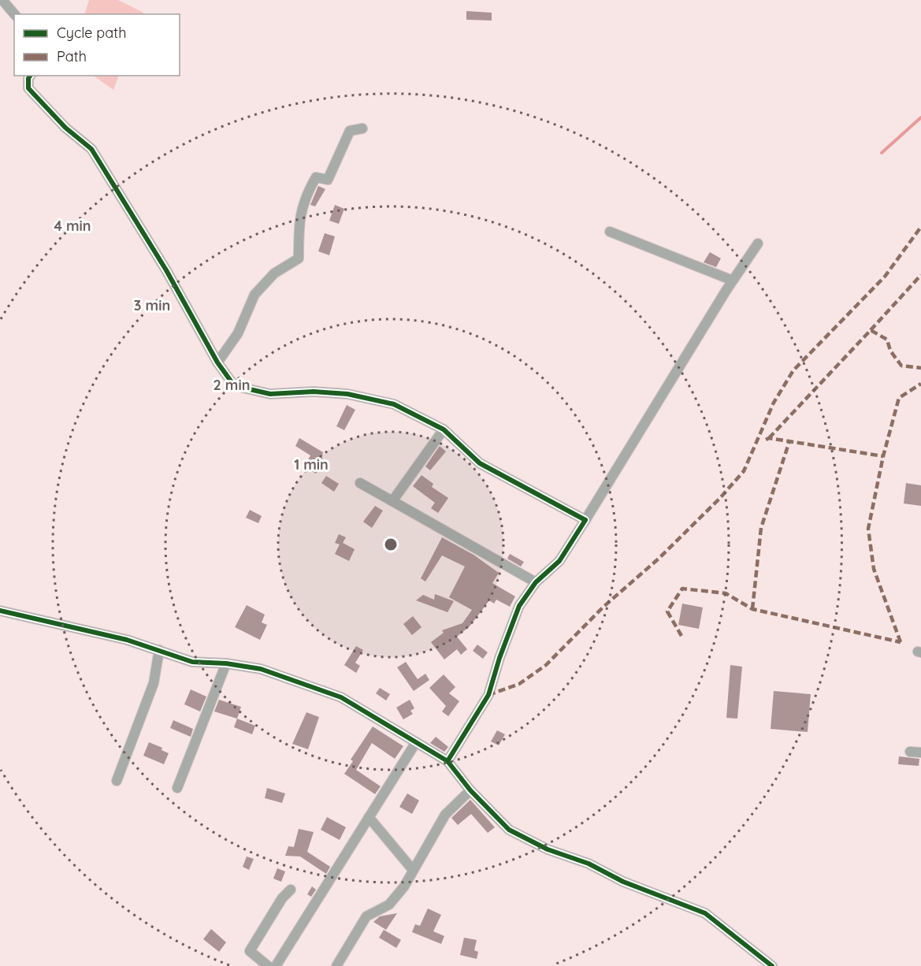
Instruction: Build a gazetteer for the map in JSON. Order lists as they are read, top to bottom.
{
  "legend": ["Cycle path", "Path"],
  "rings": [
    "4 min",
    "3 min",
    "2 min",
    "1 min"
  ]
}
